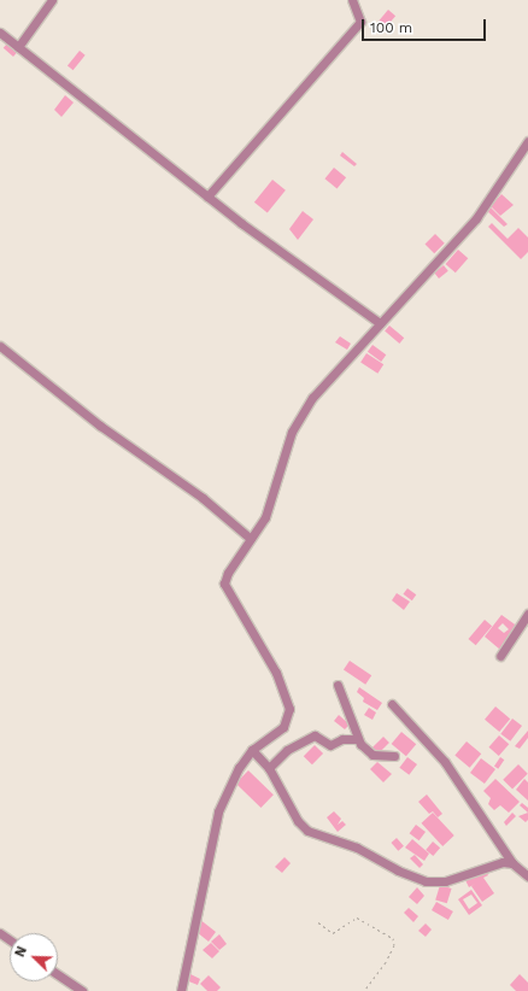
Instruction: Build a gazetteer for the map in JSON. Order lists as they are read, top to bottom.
{
  "scale_bar": "100 m",
  "north": "top left"
}
